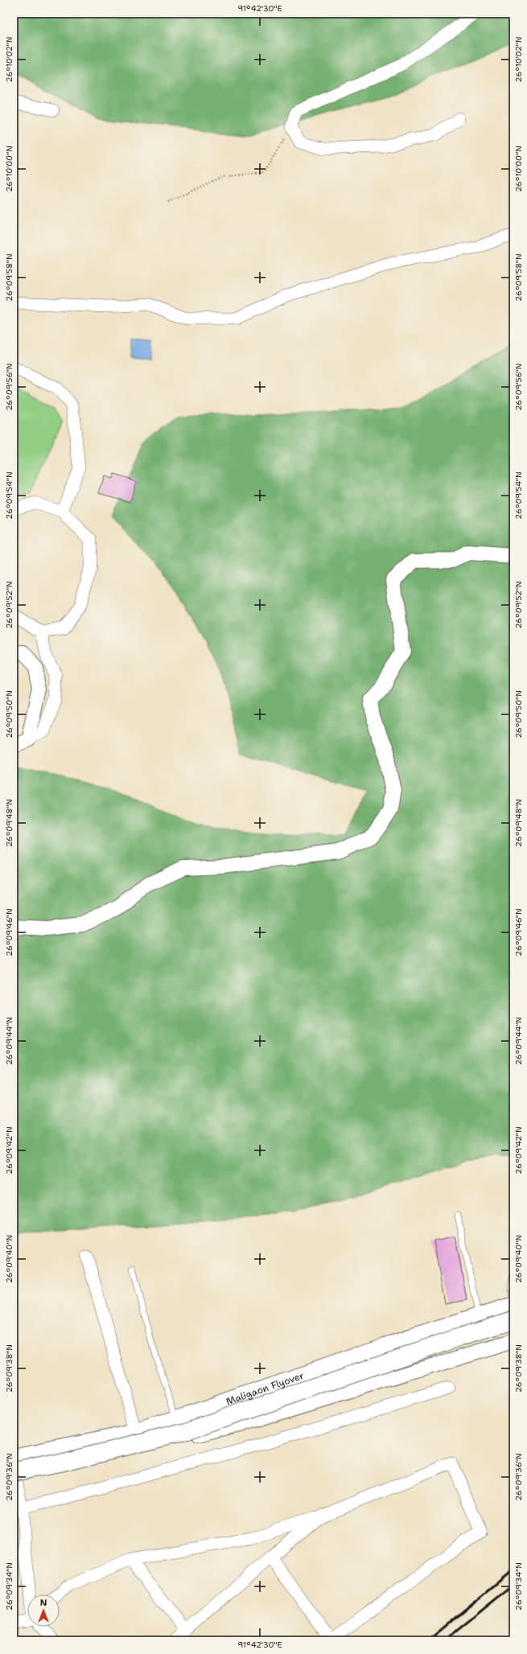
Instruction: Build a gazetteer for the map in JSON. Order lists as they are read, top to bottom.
{
  "streets": {
    "main road": ["Maligaon Flyover"]
  },
  "north": "top",
  "coordinates": [
    "91°42'30\"E",
    "26°10'02\"N",
    "26°10'00\"N",
    "26°09'58\"N",
    "26°09'56\"N",
    "26°09'54\"N",
    "26°09'52\"N",
    "26°09'50\"N",
    "26°09'48\"N",
    "26°09'46\"N",
    "26°09'44\"N",
    "26°09'42\"N",
    "26°09'40\"N",
    "26°09'38\"N",
    "26°09'36\"N",
    "26°09'34\"N"
  ]
}
